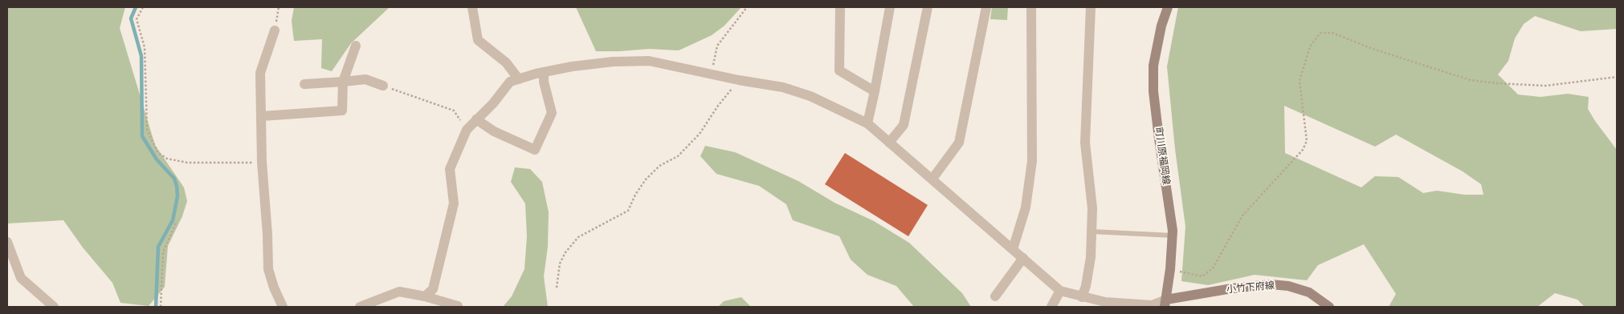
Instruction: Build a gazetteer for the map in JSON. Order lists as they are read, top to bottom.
{
  "streets": {
    "main road": ["町川原福岡線", "小竹下府線"]
  },
  "crossings": [
    ["町川原福岡線", "小竹下府線"]
  ]
}
